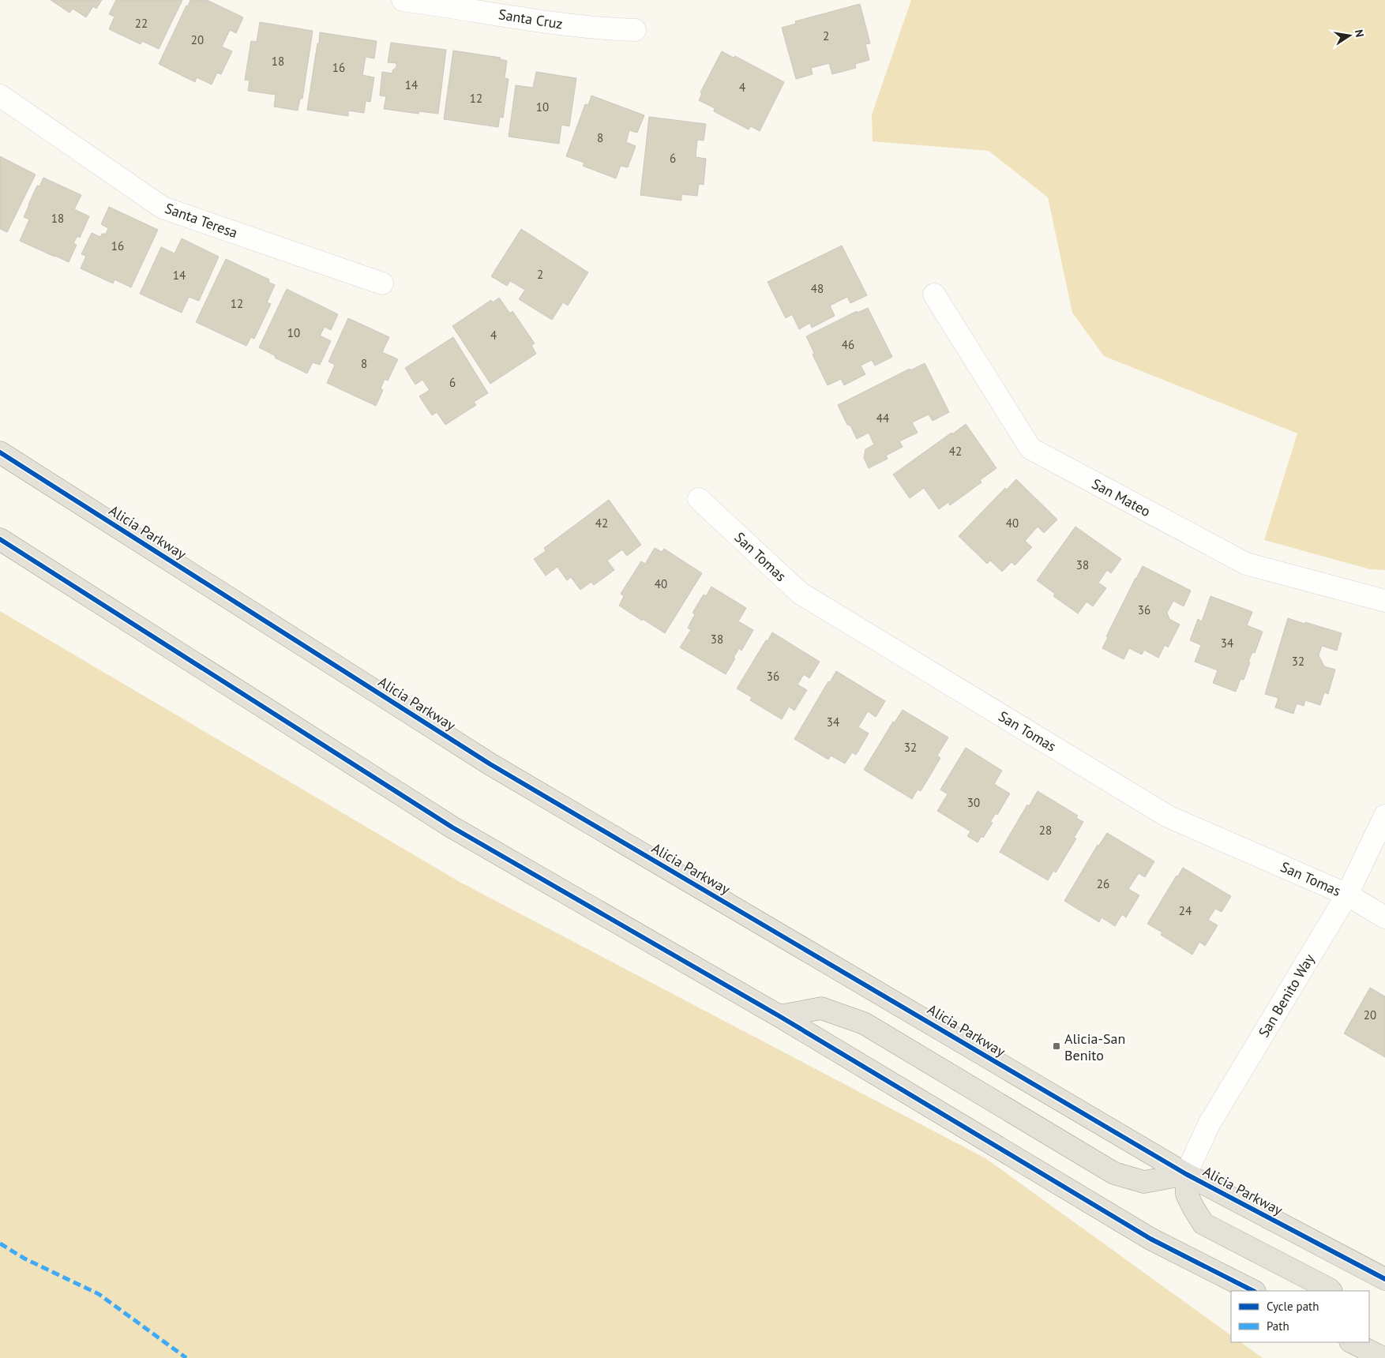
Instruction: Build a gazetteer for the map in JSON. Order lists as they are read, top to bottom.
{
  "streets": {
    "main road": ["Alicia Parkway"],
    "street": [
      "Santa Cruz",
      "Santa Teresa",
      "San Mateo",
      "San Tomas",
      "San Benito Way"
    ]
  },
  "crossings": [
    ["Alicia Parkway", "San Benito Way"],
    ["San Tomas", "San Benito Way"]
  ],
  "places": {
    "transit": ["Alicia-San Benito"]
  },
  "house_numbers": [
    "22",
    "2",
    "20",
    "18",
    "16",
    "14",
    "4",
    "12",
    "10",
    "8",
    "6",
    "18",
    "16",
    "2",
    "14",
    "48",
    "12",
    "10",
    "4",
    "46",
    "8",
    "6",
    "44",
    "42",
    "42",
    "40",
    "38",
    "40",
    "36",
    "38",
    "34",
    "32",
    "36",
    "34",
    "32",
    "30",
    "28",
    "26",
    "24",
    "20"
  ],
  "legend": ["Cycle path", "Path"],
  "north": "right"
}
